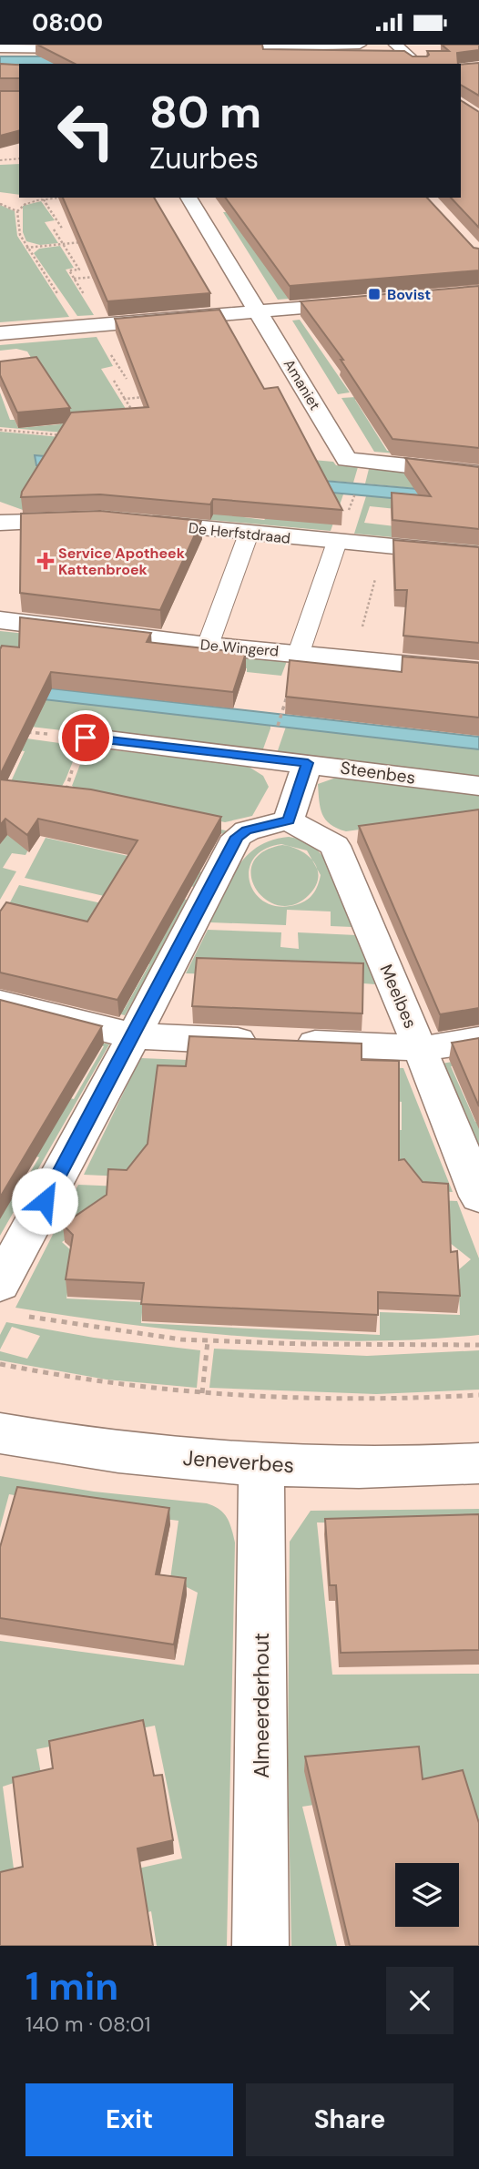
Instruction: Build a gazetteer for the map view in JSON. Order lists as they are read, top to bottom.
{
  "streets": {
    "street": [
      "Amaniet",
      "De Herfstdraad",
      "De Wingerd",
      "Steenbes",
      "Meelbes",
      "Jeneverbes",
      "Almeerderhout"
    ]
  },
  "crossings": [
    ["Jeneverbes", "Almeerderhout"]
  ],
  "places": {
    "transit": ["Bovist"],
    "health": ["Service Apotheek Kattenbroek"]
  },
  "page": {
    "status": "08:00",
    "turn": ["80 m", "Zuurbes"],
    "heading": ["1 min", "140 m · 08:01"],
    "buttons": ["Exit", "Share"]
  }
}
